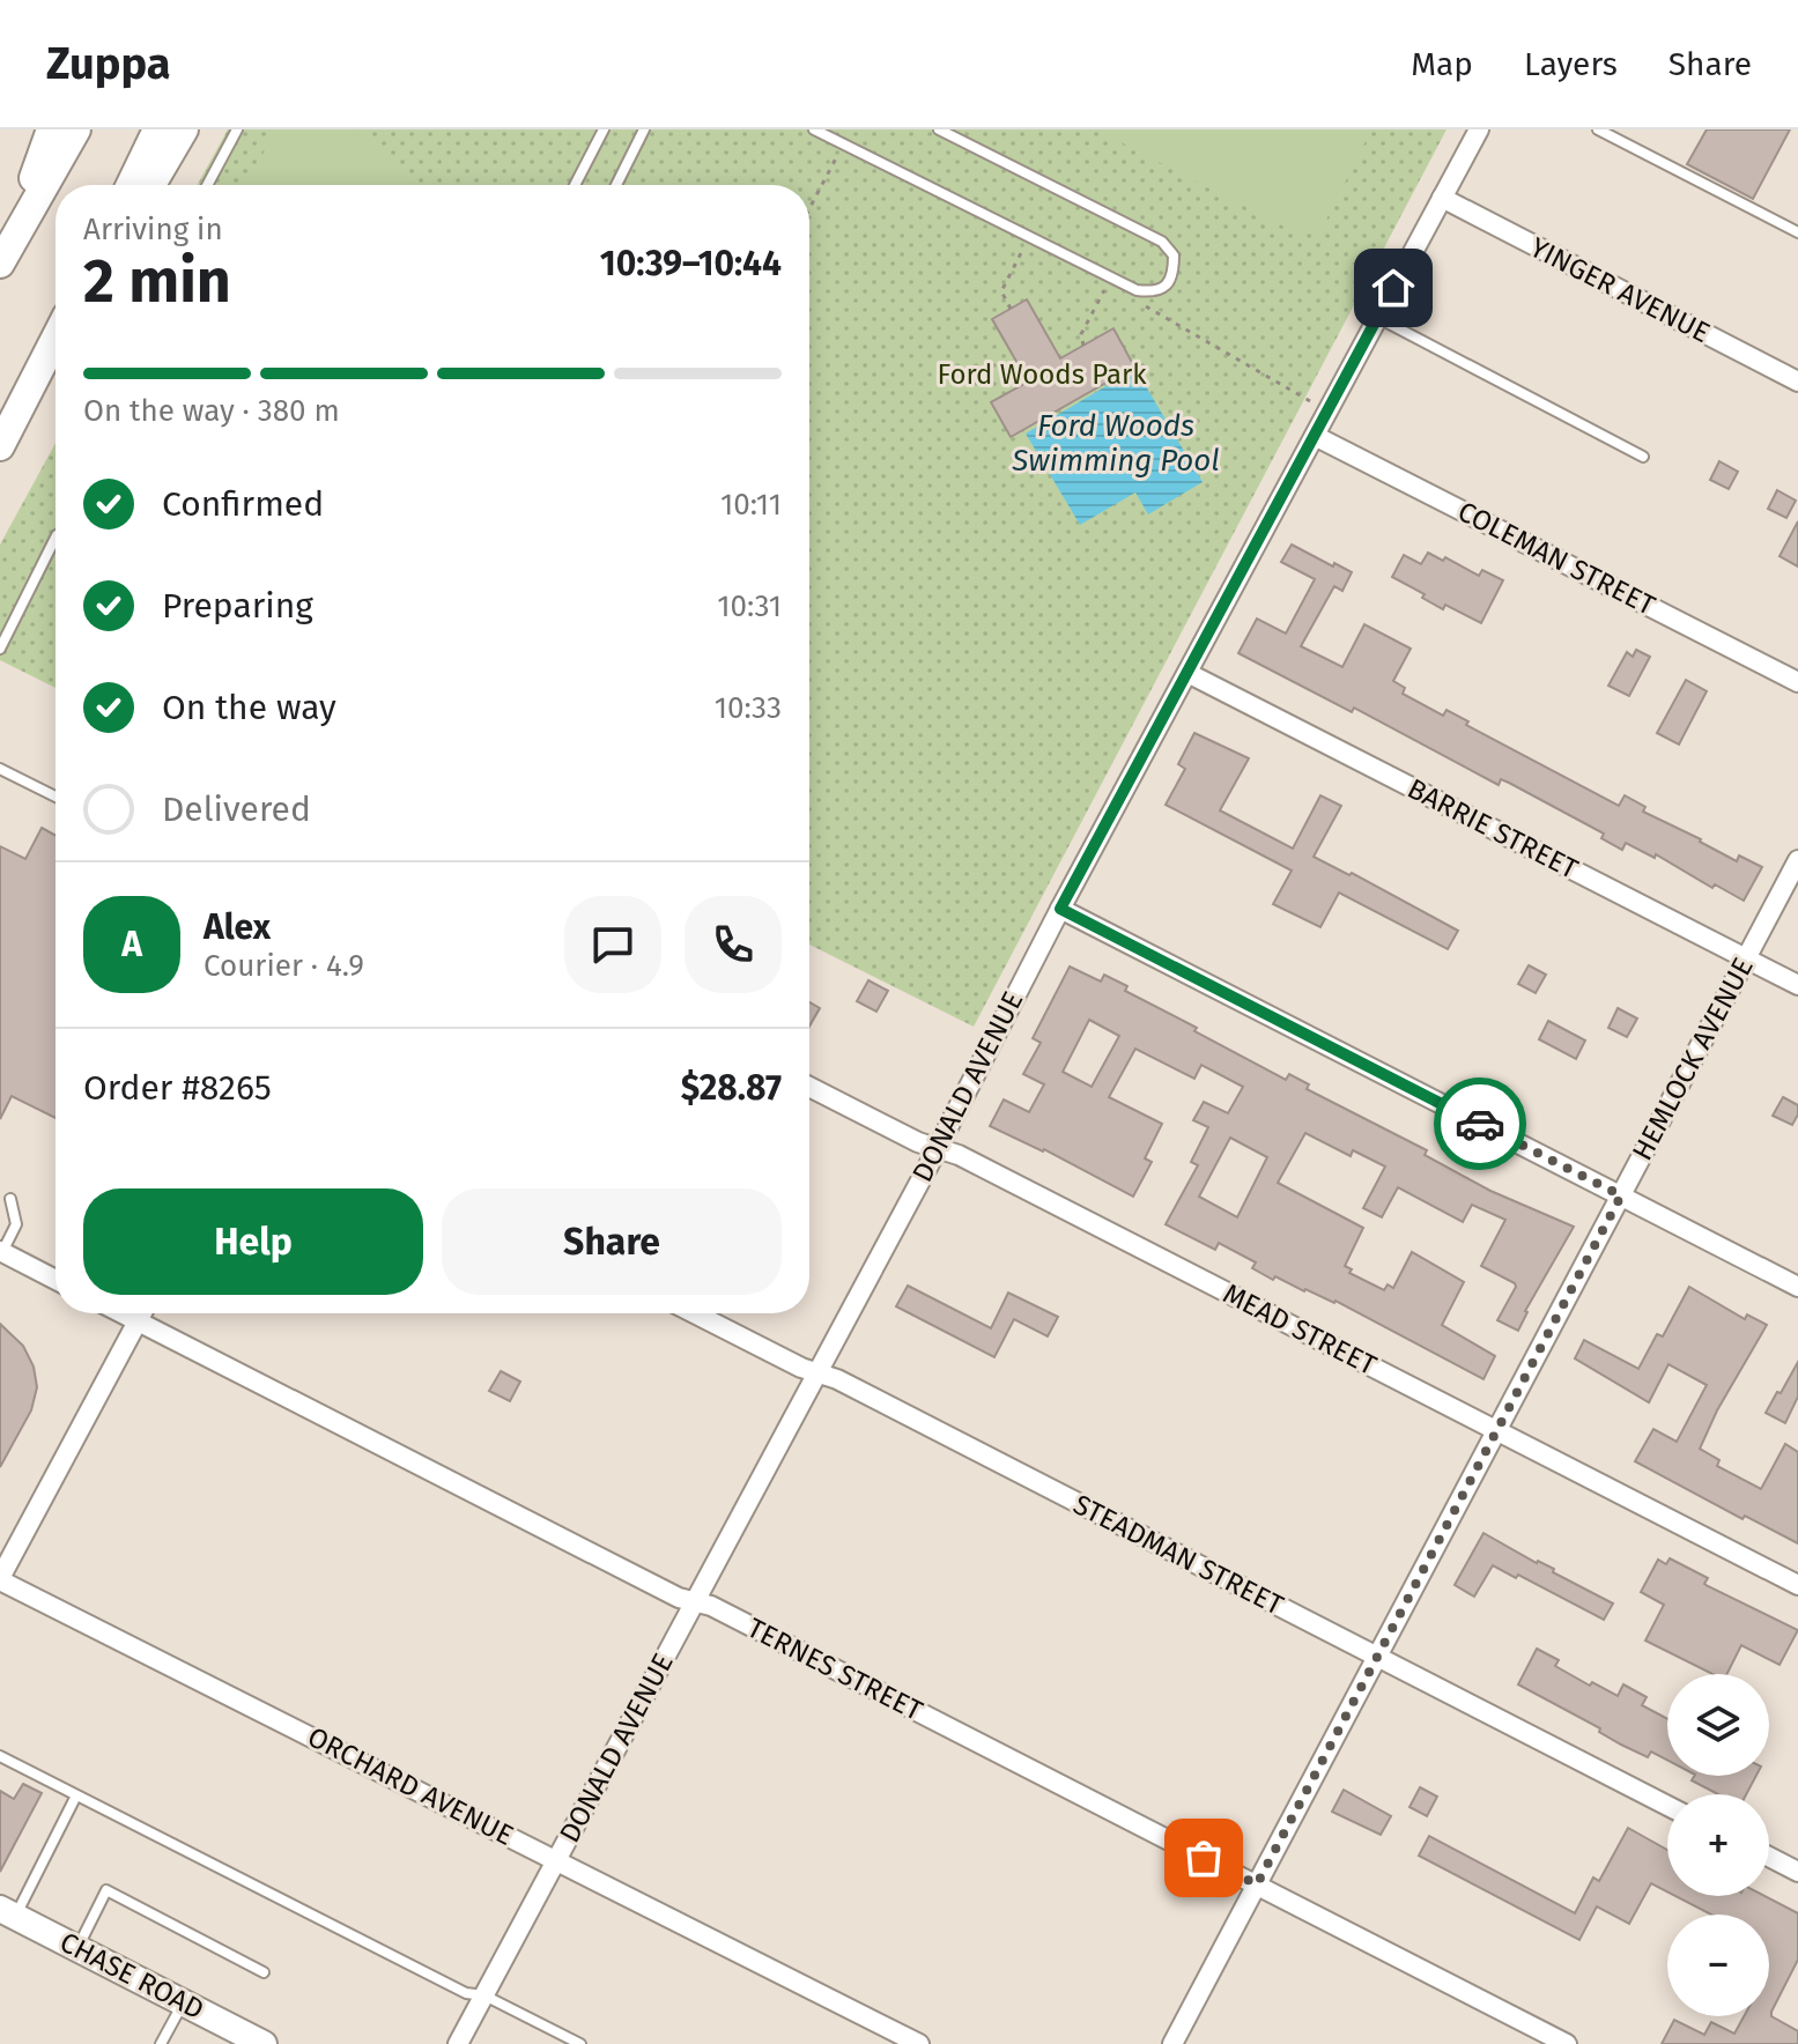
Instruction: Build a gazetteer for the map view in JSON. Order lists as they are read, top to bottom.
{
  "streets": {
    "street": [
      "YINGER AVENUE",
      "COLEMAN STREET",
      "BARRIE STREET",
      "HEMLOCK AVENUE",
      "DONALD AVENUE",
      "MEAD STREET",
      "STEADMAN STREET",
      "TERNES STREET",
      "ORCHARD AVENUE",
      "CHASE ROAD"
    ]
  },
  "crossings": [
    ["YINGER AVENUE", "DONALD AVENUE"],
    ["COLEMAN STREET", "DONALD AVENUE"],
    ["BARRIE STREET", "HEMLOCK AVENUE"],
    ["BARRIE STREET", "DONALD AVENUE"],
    ["HEMLOCK AVENUE", "MEAD STREET"],
    ["HEMLOCK AVENUE", "STEADMAN STREET"],
    ["HEMLOCK AVENUE", "TERNES STREET"],
    ["DONALD AVENUE", "MEAD STREET"],
    ["DONALD AVENUE", "STEADMAN STREET"],
    ["DONALD AVENUE", "TERNES STREET"],
    ["DONALD AVENUE", "ORCHARD AVENUE"]
  ],
  "water": ["Ford Woods Swimming Pool"],
  "parks": ["Ford Woods Park"],
  "page": {
    "header": "Zuppa",
    "nav": ["Map", "Layers", "Share"],
    "heading": ["2 min", "Arriving in", "10:39–10:44"],
    "panel": [
      "Alex",
      "Courier · 4.9",
      "Order #8265",
      "$28.87"
    ],
    "bar": "On the way · 380 m",
    "list": [
      ["Confirmed", "10:11"],
      ["Preparing", "10:31"],
      ["On the way", "10:33"],
      "Delivered"
    ],
    "round": "A",
    "buttons": ["Help", "Share"],
    "map_buttons": ["+", "−"]
  }
}
